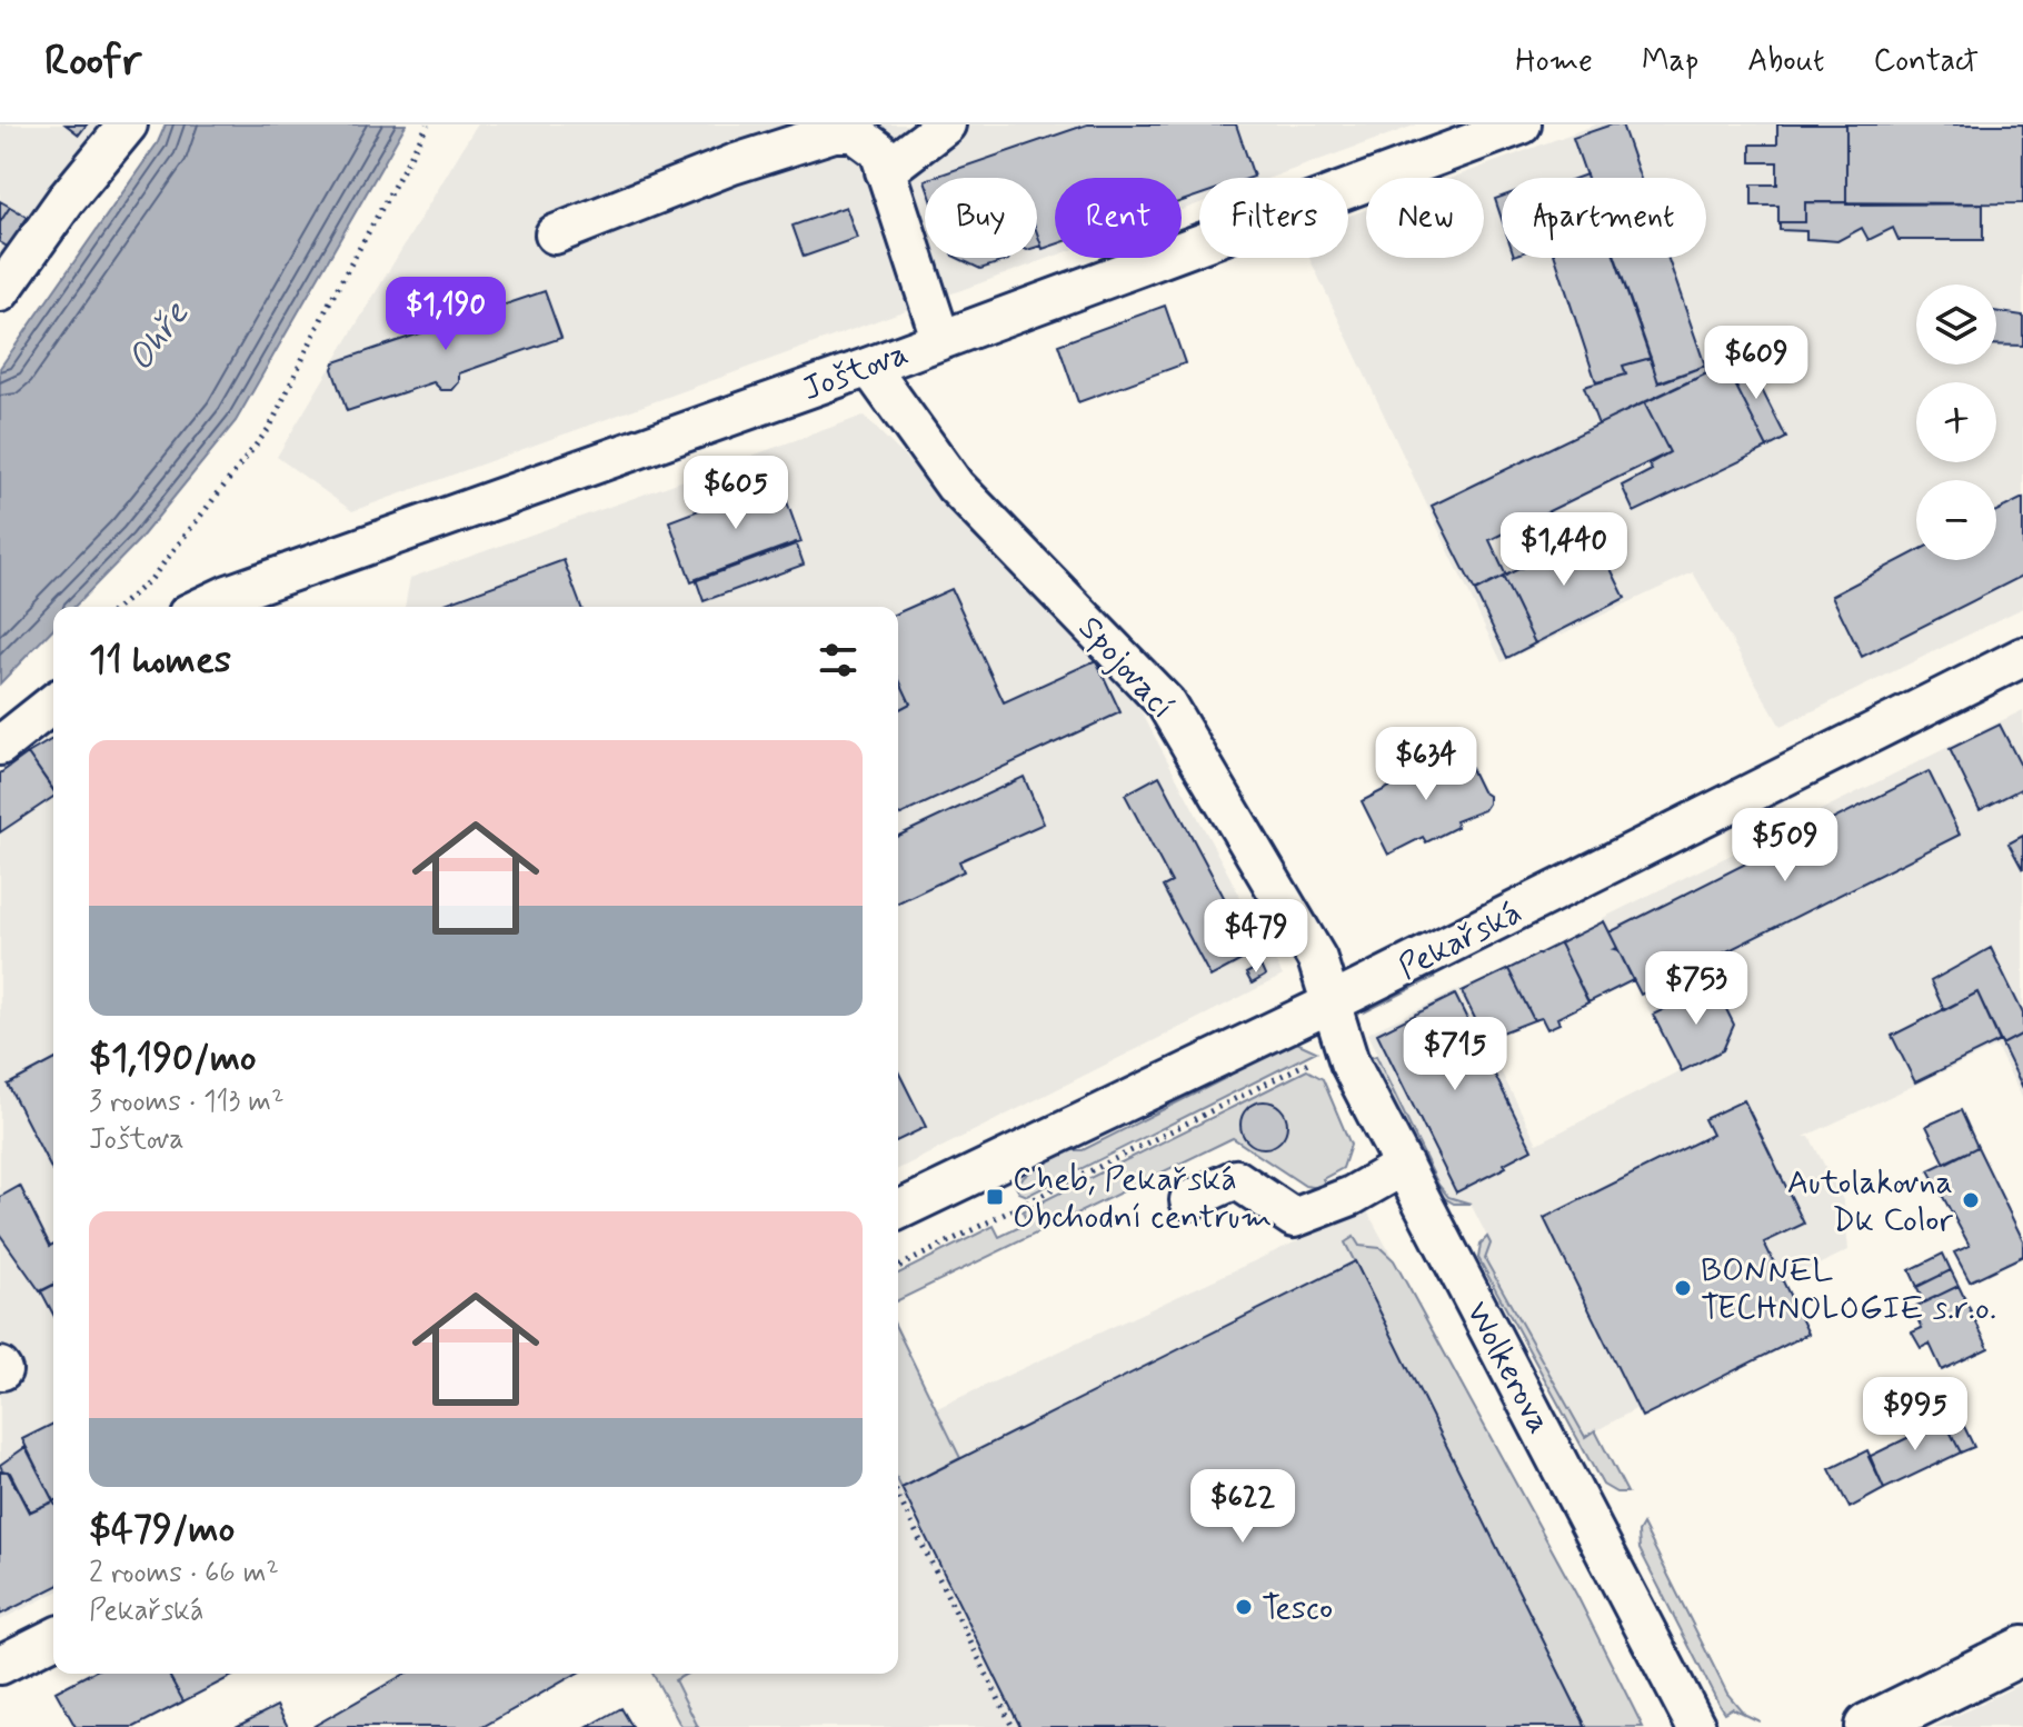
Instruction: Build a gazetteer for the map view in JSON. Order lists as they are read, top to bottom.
{
  "streets": {
    "street": [
      "Joštova",
      "Spojovací",
      "Pekařská",
      "Wolkerova"
    ]
  },
  "crossings": [
    ["Joštova", "Spojovací"],
    ["Spojovací", "Pekařská"],
    ["Spojovací", "Wolkerova"],
    ["Pekařská", "Wolkerova"]
  ],
  "water": ["Ohře"],
  "places": {
    "transit": ["Cheb, Pekařská Obchodní centrum"],
    "other": ["Autolakovna Dk Color", "BONNEL TECHNOLOGIE s.r.o.", "Tesco"]
  },
  "page": {
    "header": "Roofr",
    "nav": [
      "Home",
      "Map",
      "About",
      "Contact"
    ],
    "chip": [
      "Buy",
      "Rent",
      "Filters",
      "New",
      "Apartment"
    ],
    "price": [
      "$1,190",
      "$609",
      "$605",
      "$1,440",
      "$634",
      "$509",
      "$479",
      "$753",
      "$715",
      "$995",
      "$622"
    ],
    "map_buttons": ["+", "−"],
    "heading": "11 homes",
    "list": [
      {
        "name": "$1,190/mo",
        "note": "3 rooms · 113 m² · Joštova"
      },
      {
        "name": "$479/mo",
        "note": "2 rooms · 66 m² · Pekařská"
      }
    ]
  }
}
